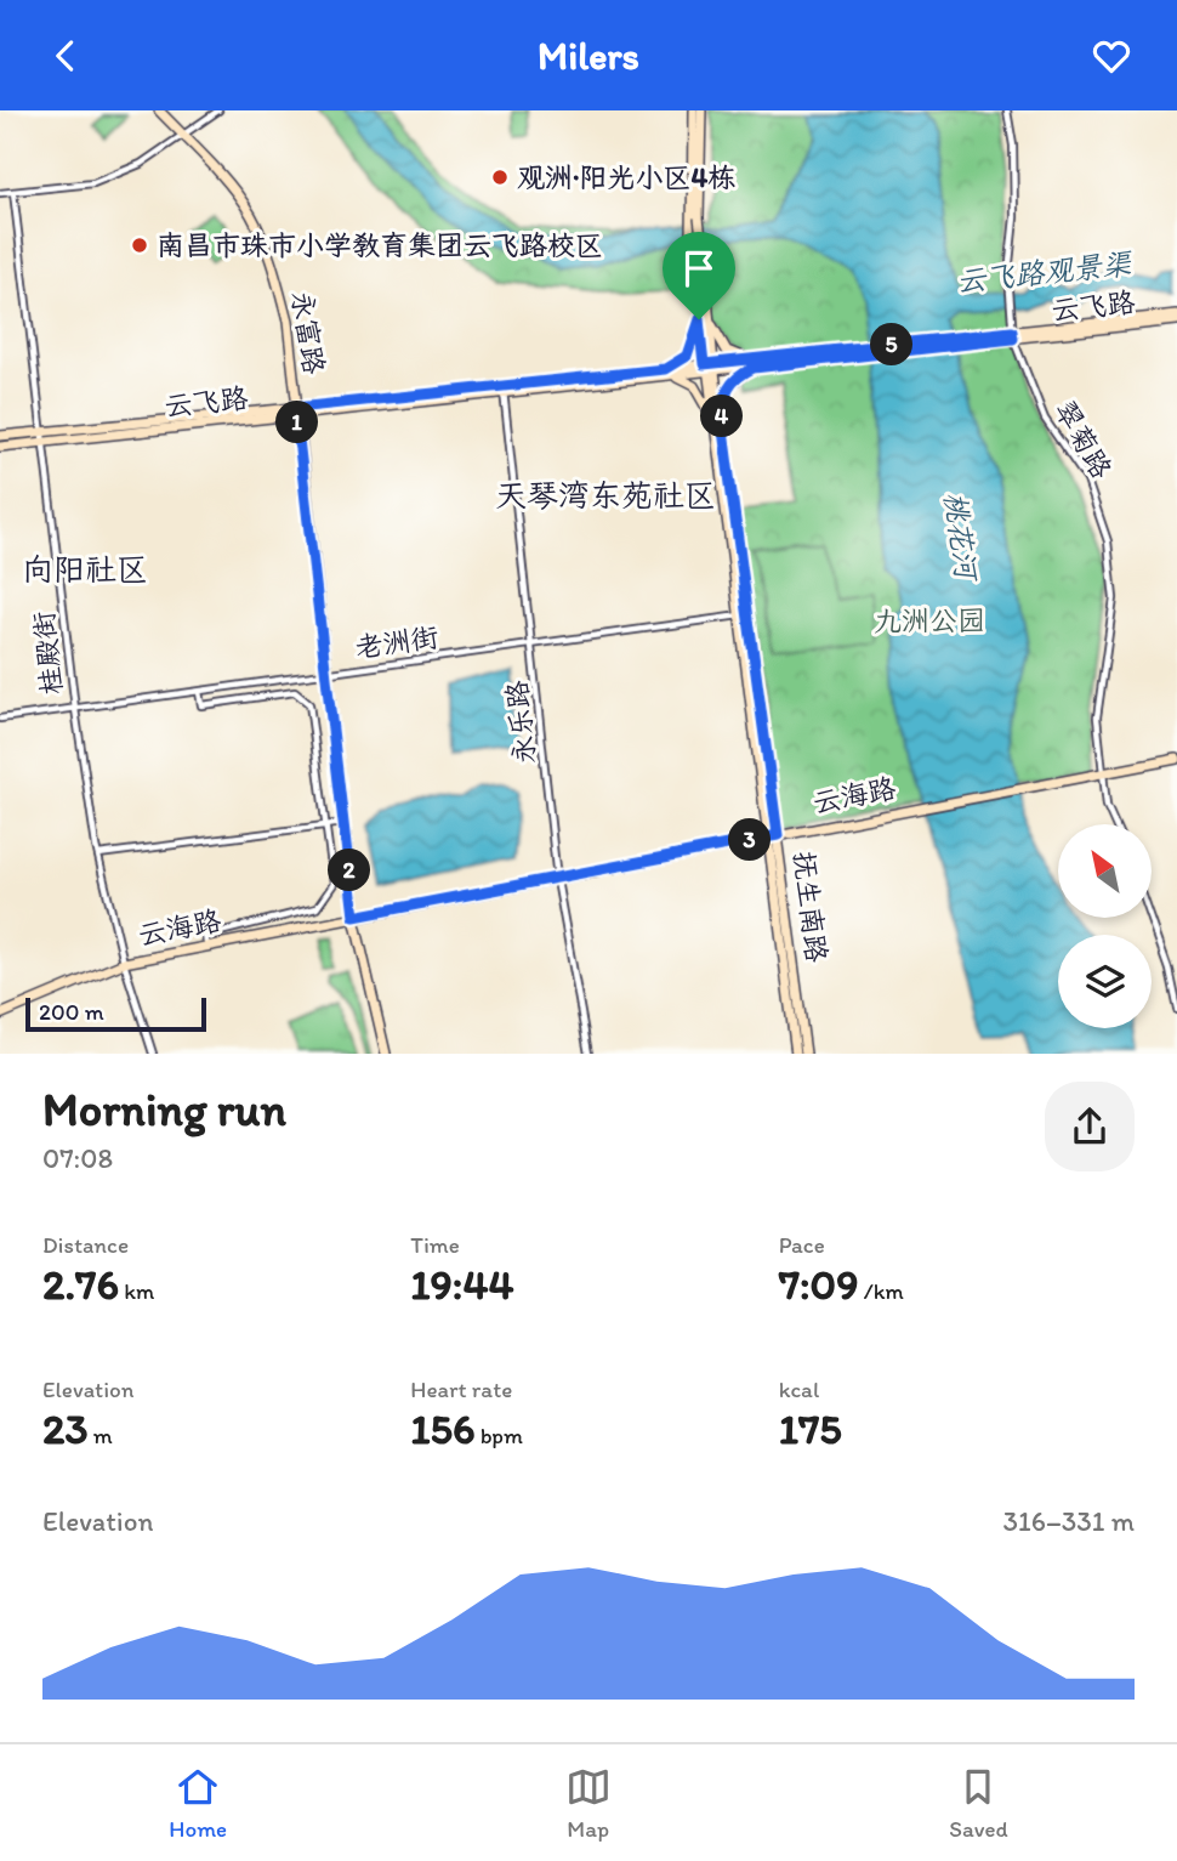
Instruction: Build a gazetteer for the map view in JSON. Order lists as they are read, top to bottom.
{
  "streets": {
    "main road": [
      "云飞路",
      "永富路",
      "云海路",
      "抚生南路"
    ],
    "street": [
      "翠菊路",
      "老洲街",
      "桂殿街",
      "永乐路"
    ]
  },
  "crossings": [
    ["云飞路", "永富路"],
    ["云飞路", "翠菊路"],
    ["云飞路", "桂殿街"],
    ["云飞路", "永乐路"],
    ["云飞路", "抚生南路"],
    ["永富路", "老洲街"],
    ["永富路", "云海路"],
    ["翠菊路", "云海路"],
    ["老洲街", "桂殿街"],
    ["老洲街", "永乐路"],
    ["老洲街", "抚生南路"],
    ["桂殿街", "云海路"],
    ["永乐路", "云海路"],
    ["云海路", "抚生南路"]
  ],
  "districts": ["天琴湾东苑社区", "向阳社区"],
  "water": ["云飞路观景渠", "桃花河"],
  "parks": ["九洲公园"],
  "places": ["观洲·阳光小区4栋", "南昌市珠市小学教育集团云飞路校区"],
  "scale_bar": "200 m",
  "north": "top left",
  "page": {
    "header": "Milers",
    "pins": [
      "5",
      "4",
      "1",
      "3",
      "2"
    ],
    "scale": "200 m",
    "heading": ["Morning run", "07:08"],
    "stats": [
      ["Distance", "2.76 km"],
      ["Time", "19:44"],
      ["Pace", "7:09 /km"],
      ["Elevation", "23 m"],
      ["Heart rate", "156 bpm"],
      ["kcal", "175"]
    ],
    "chart": ["Elevation", "316–331 m"],
    "tabs": ["Home", "Map", "Saved"]
  }
}
